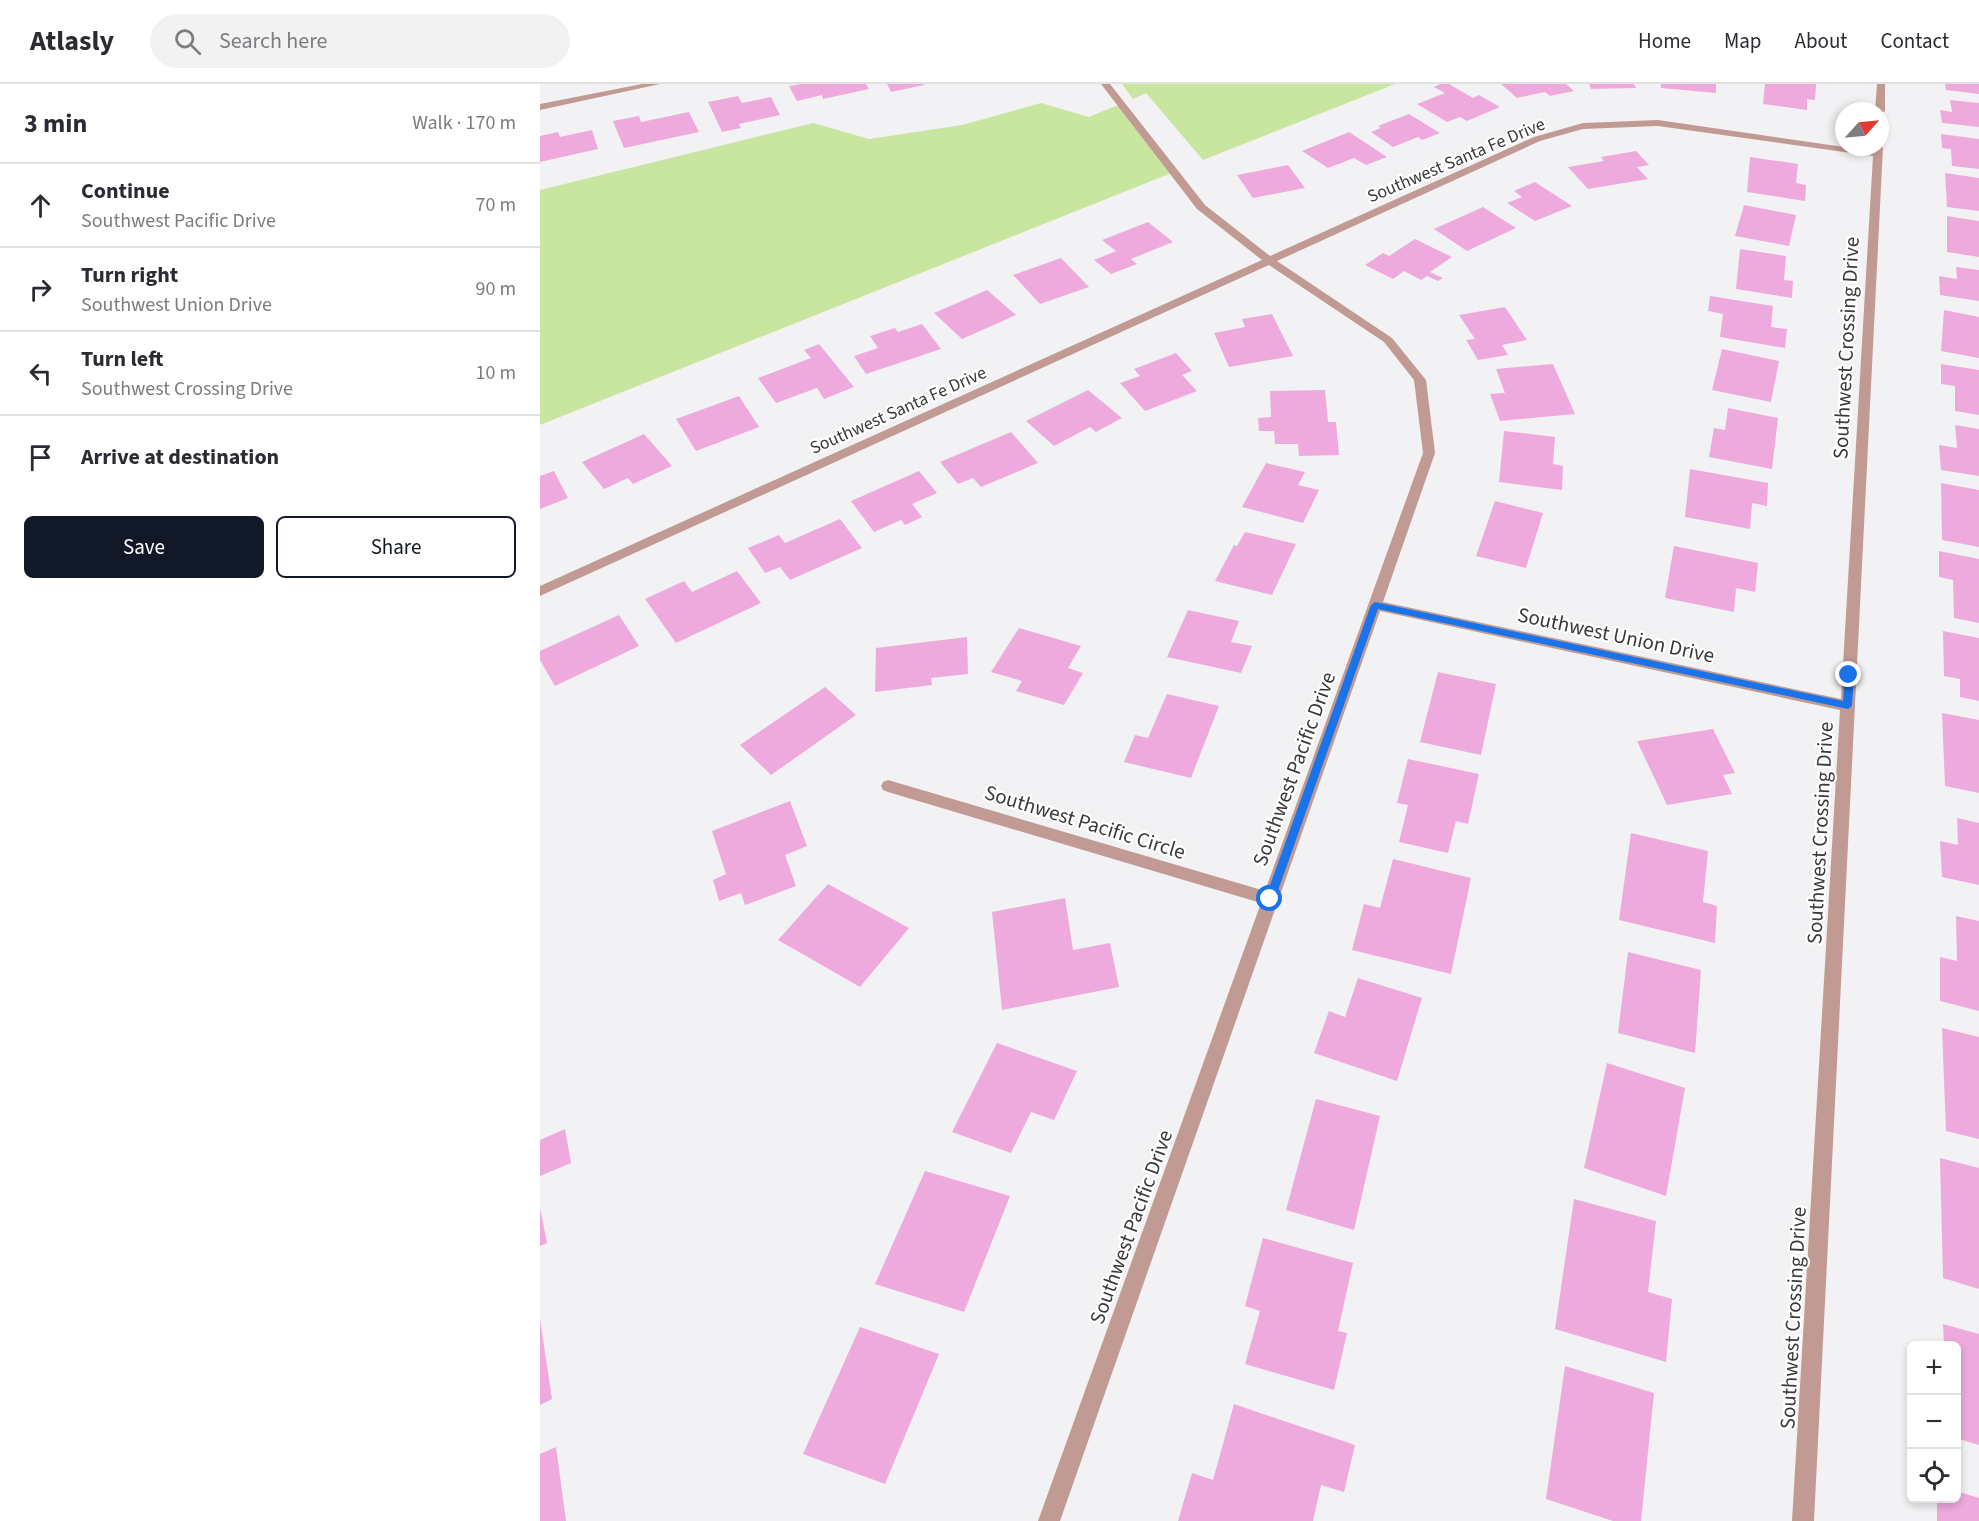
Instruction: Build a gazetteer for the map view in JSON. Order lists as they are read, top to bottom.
{
  "streets": {
    "street": [
      "Southwest Santa Fe Drive",
      "Southwest Crossing Drive",
      "Southwest Union Drive",
      "Southwest Pacific Drive",
      "Southwest Pacific Circle"
    ]
  },
  "crossings": [
    ["Southwest Santa Fe Drive", "Southwest Pacific Drive"],
    ["Southwest Crossing Drive", "Southwest Union Drive"],
    ["Southwest Union Drive", "Southwest Pacific Drive"],
    ["Southwest Pacific Drive", "Southwest Pacific Circle"]
  ],
  "north": "top right",
  "page": {
    "header": "Atlasly",
    "search": "Search here",
    "nav": [
      "Home",
      "Map",
      "About",
      "Contact"
    ],
    "heading": ["3 min", "Walk · 170 m"],
    "list": [
      ["Continue", "Southwest Pacific Drive", "70 m"],
      ["Turn right", "Southwest Union Drive", "90 m"],
      ["Turn left", "Southwest Crossing Drive", "10 m"],
      "Arrive at destination"
    ],
    "buttons": ["Save", "Share"],
    "map_buttons": ["+", "−"]
  }
}
